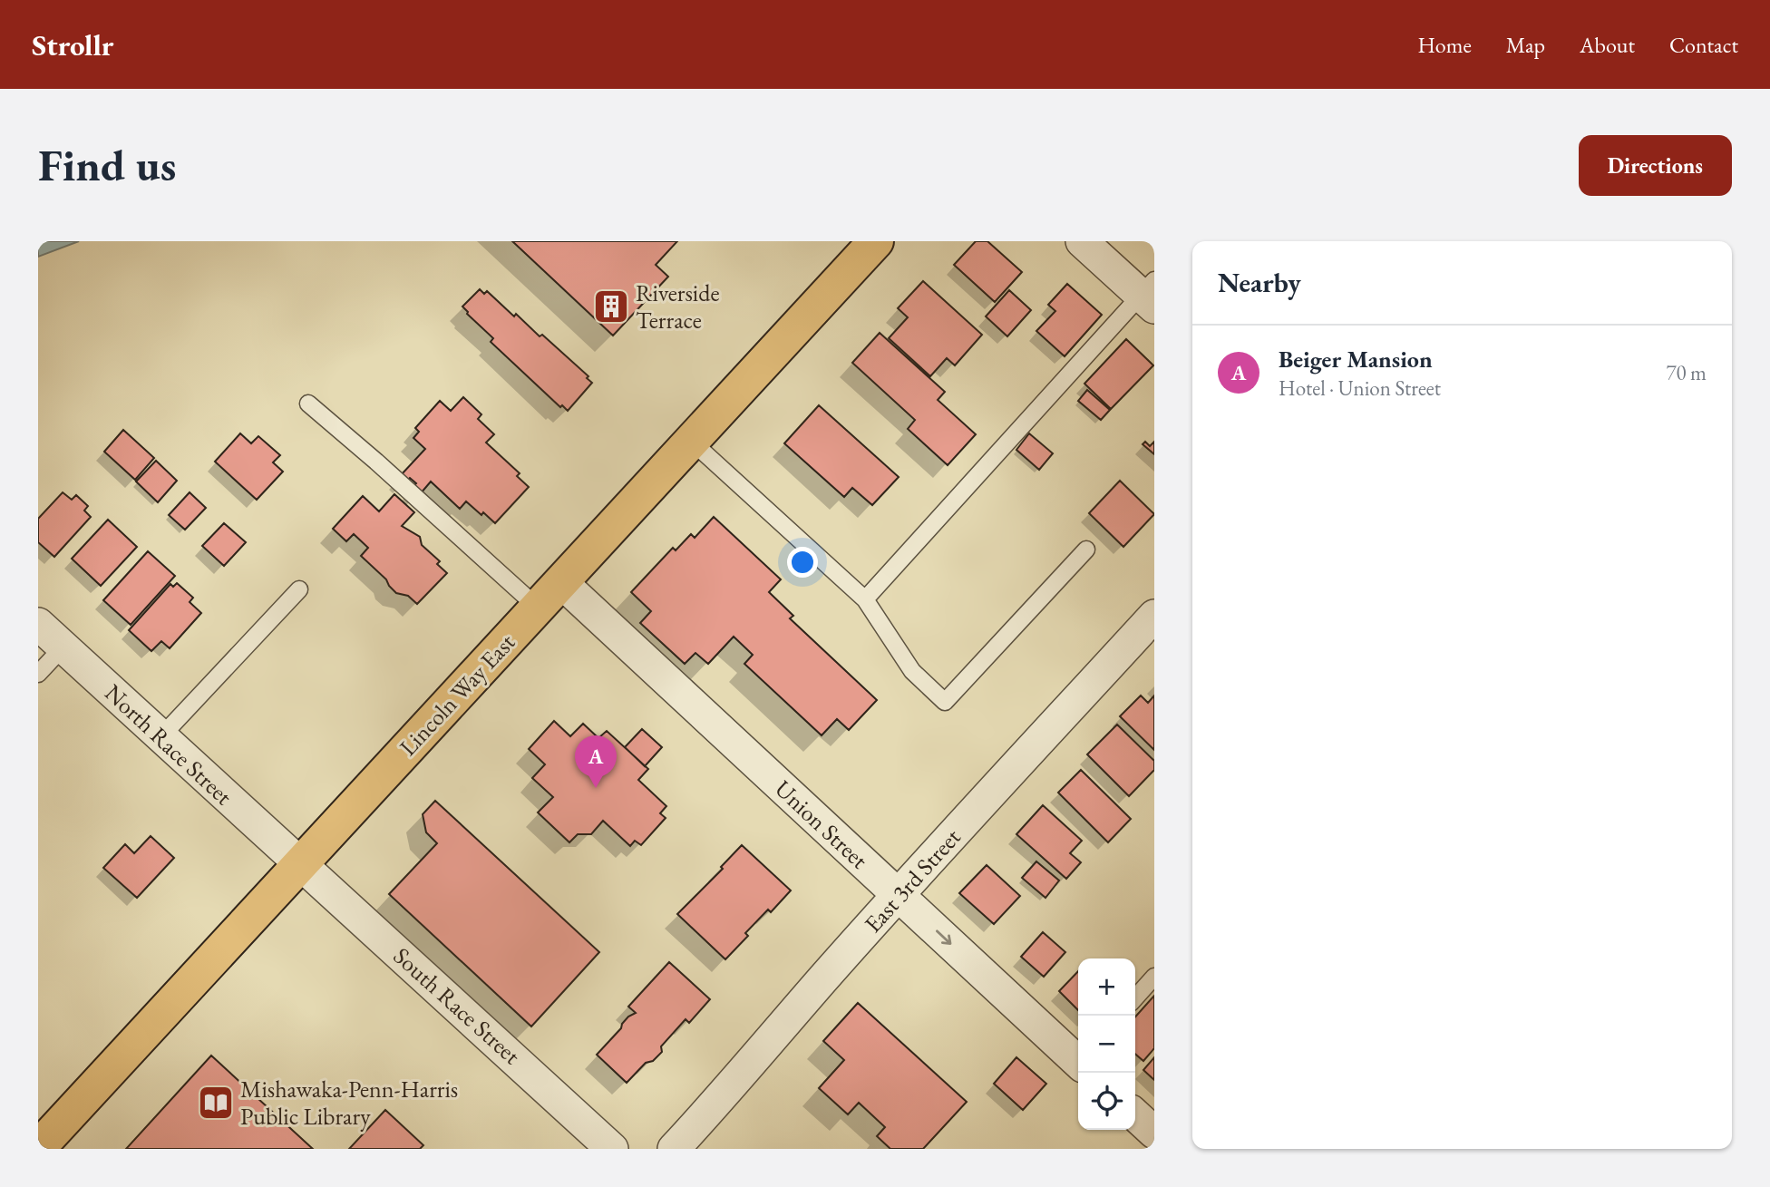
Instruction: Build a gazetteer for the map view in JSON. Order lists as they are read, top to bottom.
{
  "streets": {
    "main road": ["Lincoln Way East"],
    "street": [
      "North Race Street",
      "Union Street",
      "East 3rd Street",
      "South Race Street"
    ]
  },
  "crossings": [
    ["Lincoln Way East", "North Race Street"],
    ["Lincoln Way East", "Union Street"],
    ["Lincoln Way East", "South Race Street"],
    ["North Race Street", "South Race Street"],
    ["Union Street", "East 3rd Street"]
  ],
  "places": {
    "building": ["Riverside Terrace"],
    "library": ["Mishawaka-Penn-Harris Public Library"]
  },
  "page": {
    "header": "Strollr",
    "nav": [
      "Home",
      "Map",
      "About",
      "Contact"
    ],
    "buttons": "Directions",
    "title": "Find us",
    "heading": "Nearby",
    "list": [
      {
        "mark": "A",
        "name": "Beiger Mansion",
        "note": "Hotel · Union Street",
        "value": "70 m"
      }
    ],
    "pins": "A",
    "map_buttons": ["+", "−"]
  }
}
